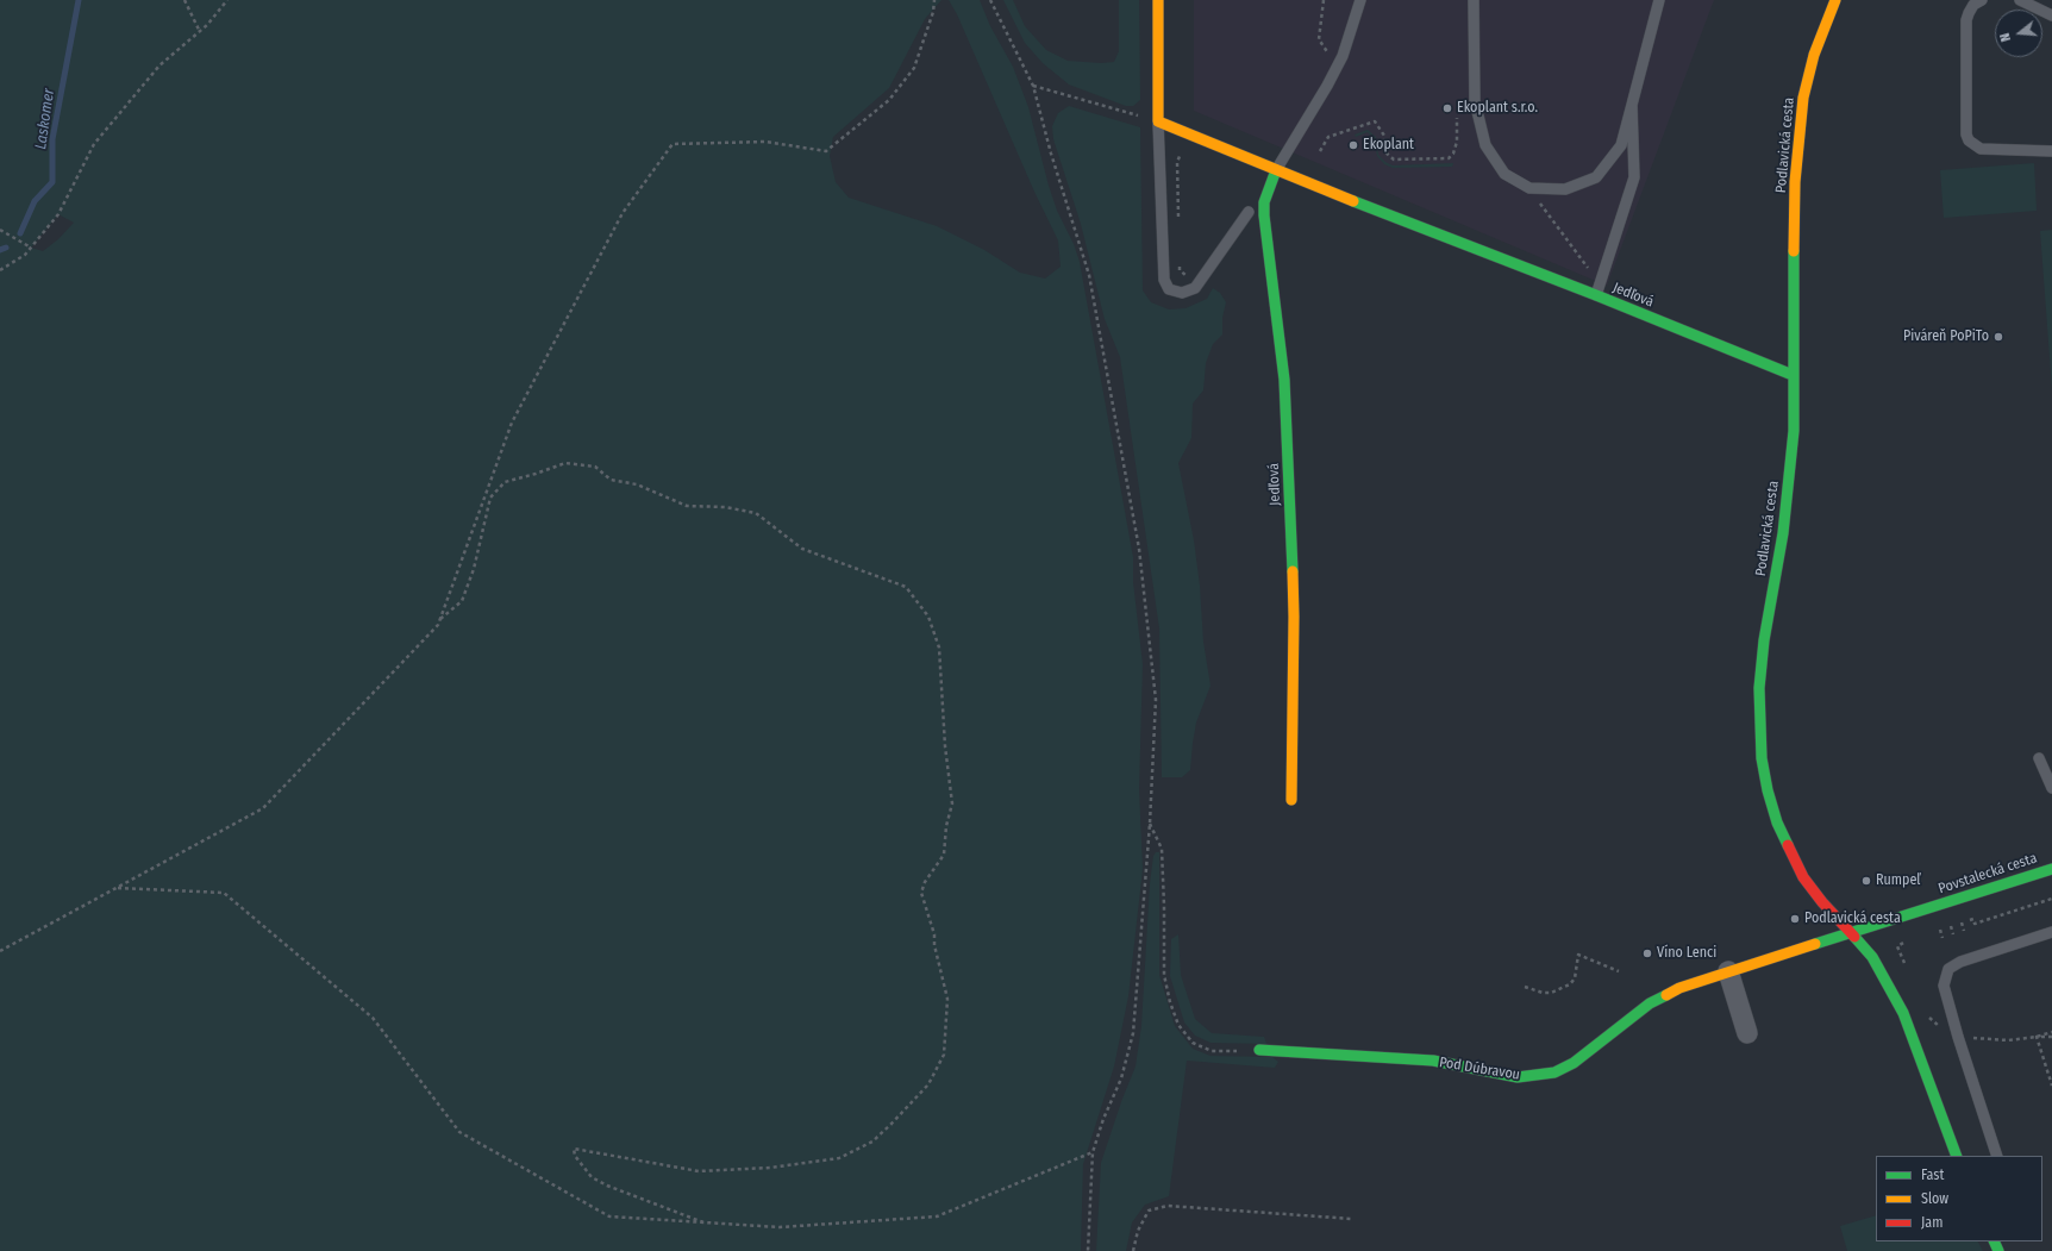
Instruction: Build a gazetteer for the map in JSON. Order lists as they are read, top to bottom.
{
  "streets": {
    "street": [
      "Podlavická cesta",
      "Jedľová",
      "Povstalecká cesta",
      "Pod Dúbravou"
    ]
  },
  "crossings": [
    ["Podlavická cesta", "Jedľová"],
    ["Podlavická cesta", "Povstalecká cesta"],
    ["Podlavická cesta", "Pod Dúbravou"],
    ["Povstalecká cesta", "Pod Dúbravou"]
  ],
  "water": ["Laskomer"],
  "places": [
    "Ekoplant s.r.o.",
    "Ekoplant",
    "Piváreň PoPiTo",
    "Rumpeľ",
    "Podlavická cesta",
    "Víno Lenci"
  ],
  "legend": ["Fast", "Slow", "Jam"],
  "north": "left"
}
